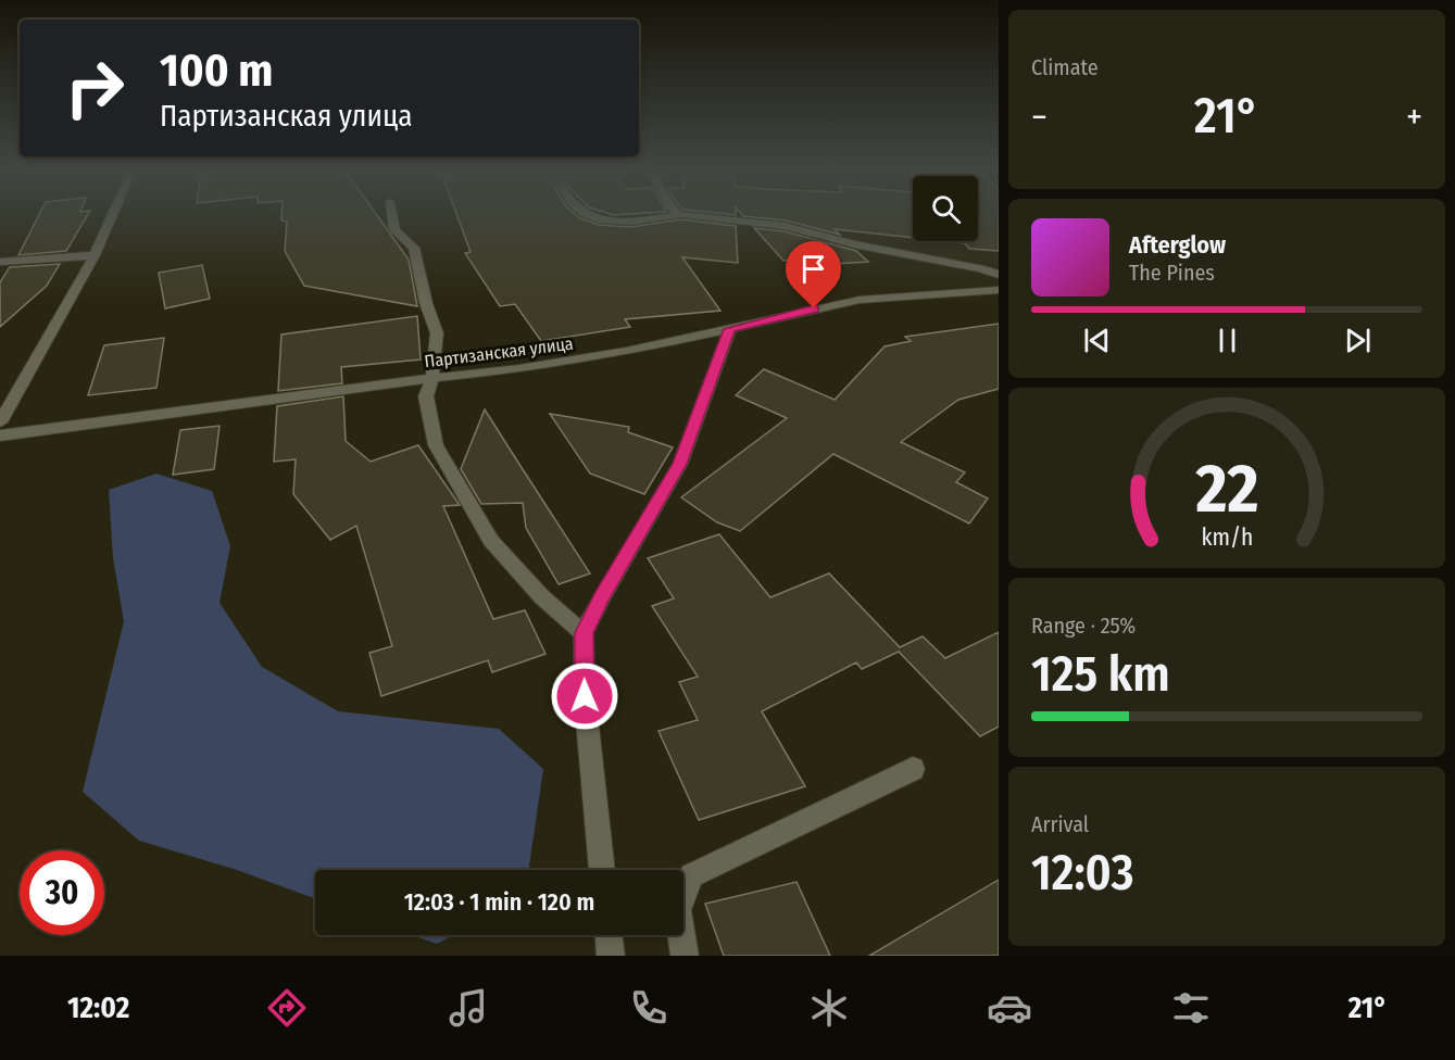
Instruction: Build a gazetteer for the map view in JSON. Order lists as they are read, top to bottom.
{
  "streets": {
    "street": ["Партизанская улица"]
  },
  "page": {
    "tile": [
      "Climate",
      ["Range · 25%", "125 km"],
      ["Arrival", "12:03"]
    ],
    "turn": ["100 m", "Партизанская улица"],
    "heat": ["−", "21°", "+"],
    "song": ["Afterglow", "The Pines"],
    "limit": "30",
    "trip": "12:03 · 1 min · 120 m",
    "tabs": ["12:02", "21°"],
    "gauge": ["22", "km/h"]
  }
}
